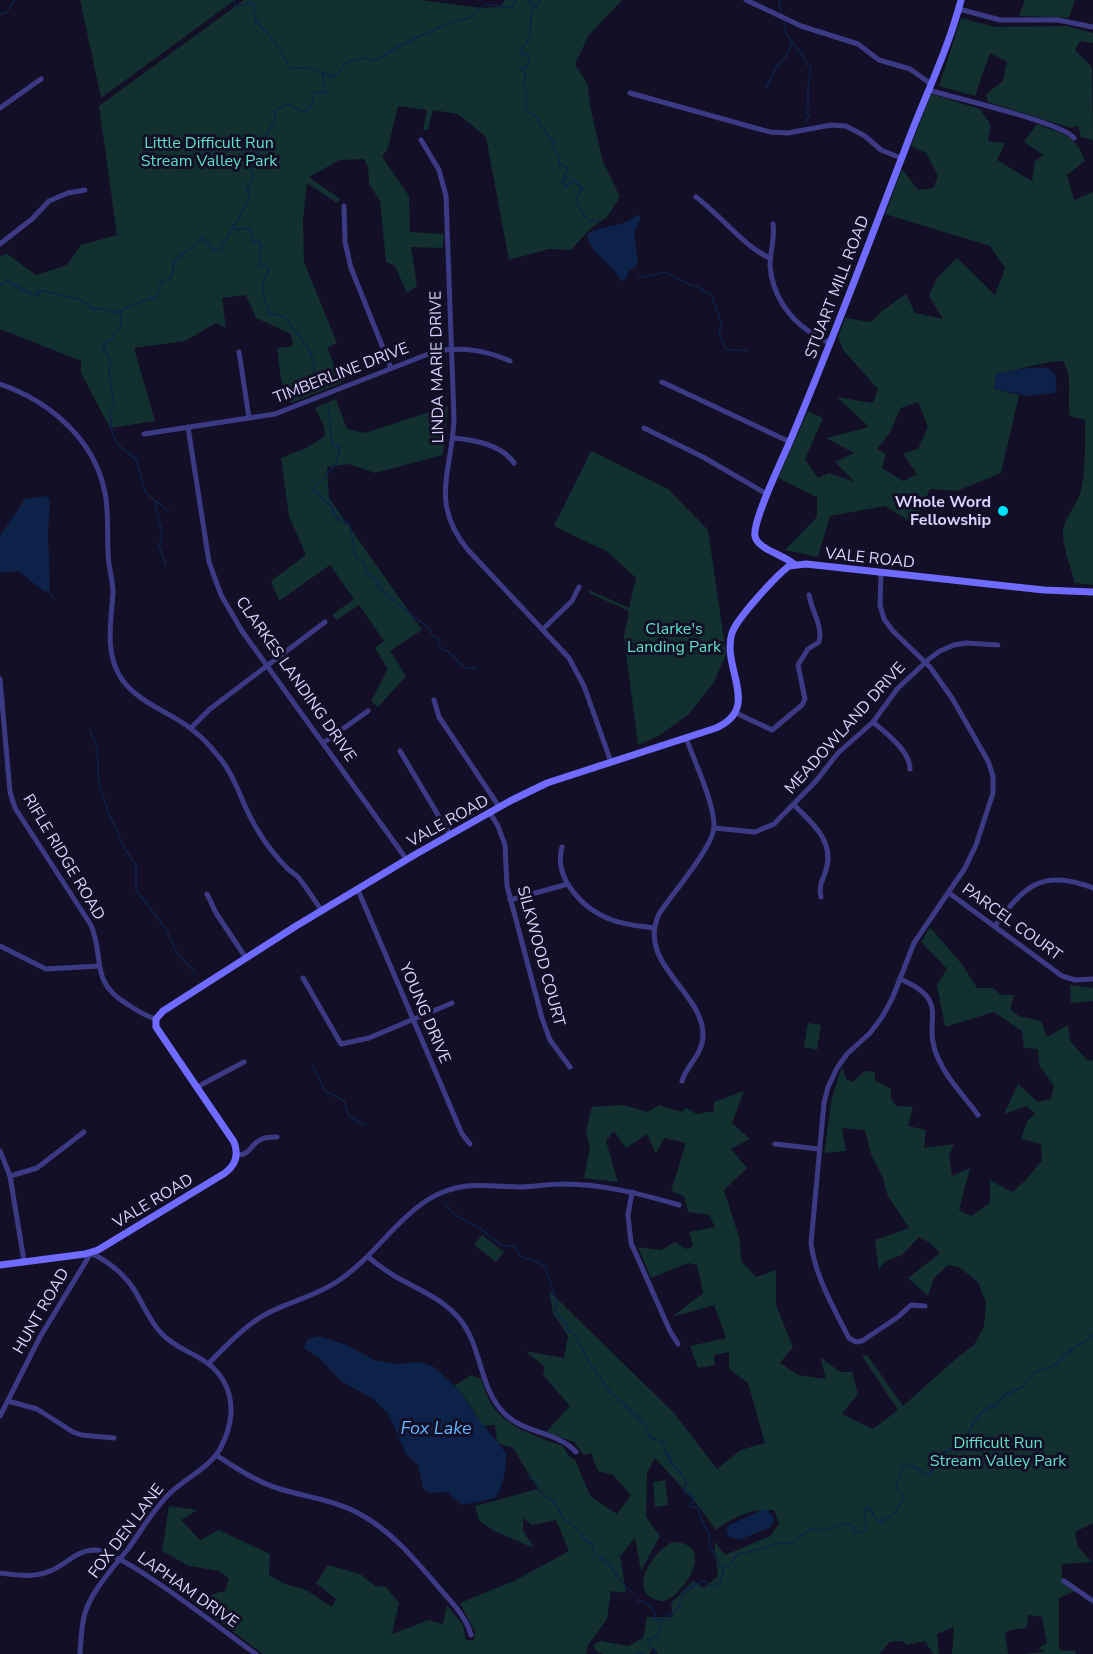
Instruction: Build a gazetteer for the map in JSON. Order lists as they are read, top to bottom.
{
  "streets": {
    "main road": ["STUART MILL ROAD", "VALE ROAD"],
    "street": [
      "LINDA MARIE DRIVE",
      "TIMBERLINE DRIVE",
      "CLARKES LANDING DRIVE",
      "MEADOWLAND DRIVE",
      "RIFLE RIDGE ROAD",
      "PARCEL COURT",
      "SILKWOOD COURT",
      "YOUNG DRIVE",
      "HUNT ROAD",
      "FOX DEN LANE",
      "LAPHAM DRIVE"
    ]
  },
  "crossings": [
    ["STUART MILL ROAD", "VALE ROAD"],
    ["LINDA MARIE DRIVE", "TIMBERLINE DRIVE"],
    ["LINDA MARIE DRIVE", "VALE ROAD"],
    ["TIMBERLINE DRIVE", "CLARKES LANDING DRIVE"],
    ["VALE ROAD", "CLARKES LANDING DRIVE"],
    ["VALE ROAD", "RIFLE RIDGE ROAD"],
    ["VALE ROAD", "SILKWOOD COURT"],
    ["VALE ROAD", "YOUNG DRIVE"],
    ["VALE ROAD", "HUNT ROAD"],
    ["VALE ROAD", "FOX DEN LANE"],
    ["HUNT ROAD", "FOX DEN LANE"],
    ["FOX DEN LANE", "LAPHAM DRIVE"]
  ],
  "water": ["Fox Lake"],
  "parks": ["Little Difficult Run Stream Valley Park", "Clarke's Landing Park", "Difficult Run Stream Valley Park"],
  "places": ["Whole Word Fellowship"]
}
